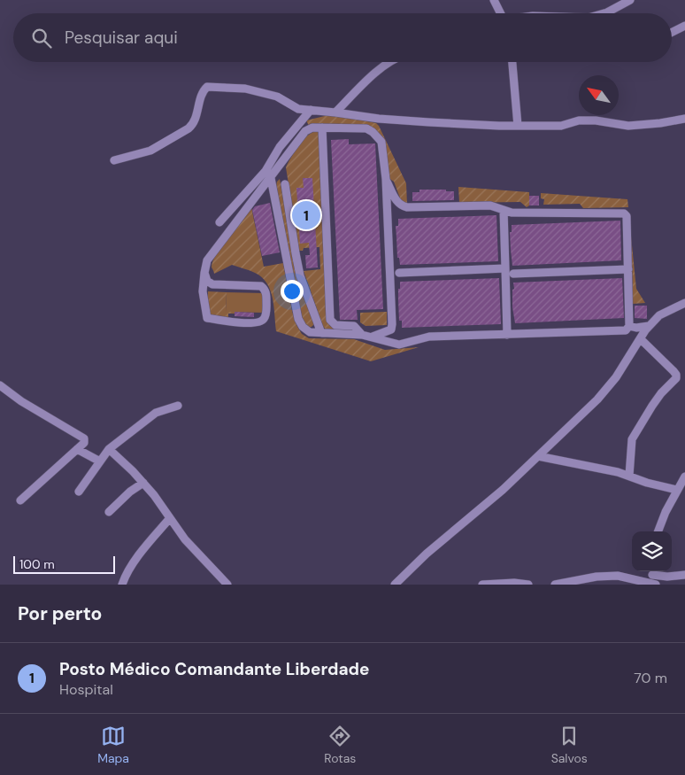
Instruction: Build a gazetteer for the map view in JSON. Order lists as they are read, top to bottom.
{
  "scale_bar": "100 m",
  "north": "top left",
  "page": {
    "search": "Pesquisar aqui",
    "pins": "1",
    "scale": "100 m",
    "heading": "Por perto",
    "list": [
      {
        "mark": "1",
        "name": "Posto Médico Comandante Liberdade",
        "note": "Hospital",
        "value": "70 m"
      }
    ],
    "nav": ["Mapa", "Rotas", "Salvos"]
  }
}
